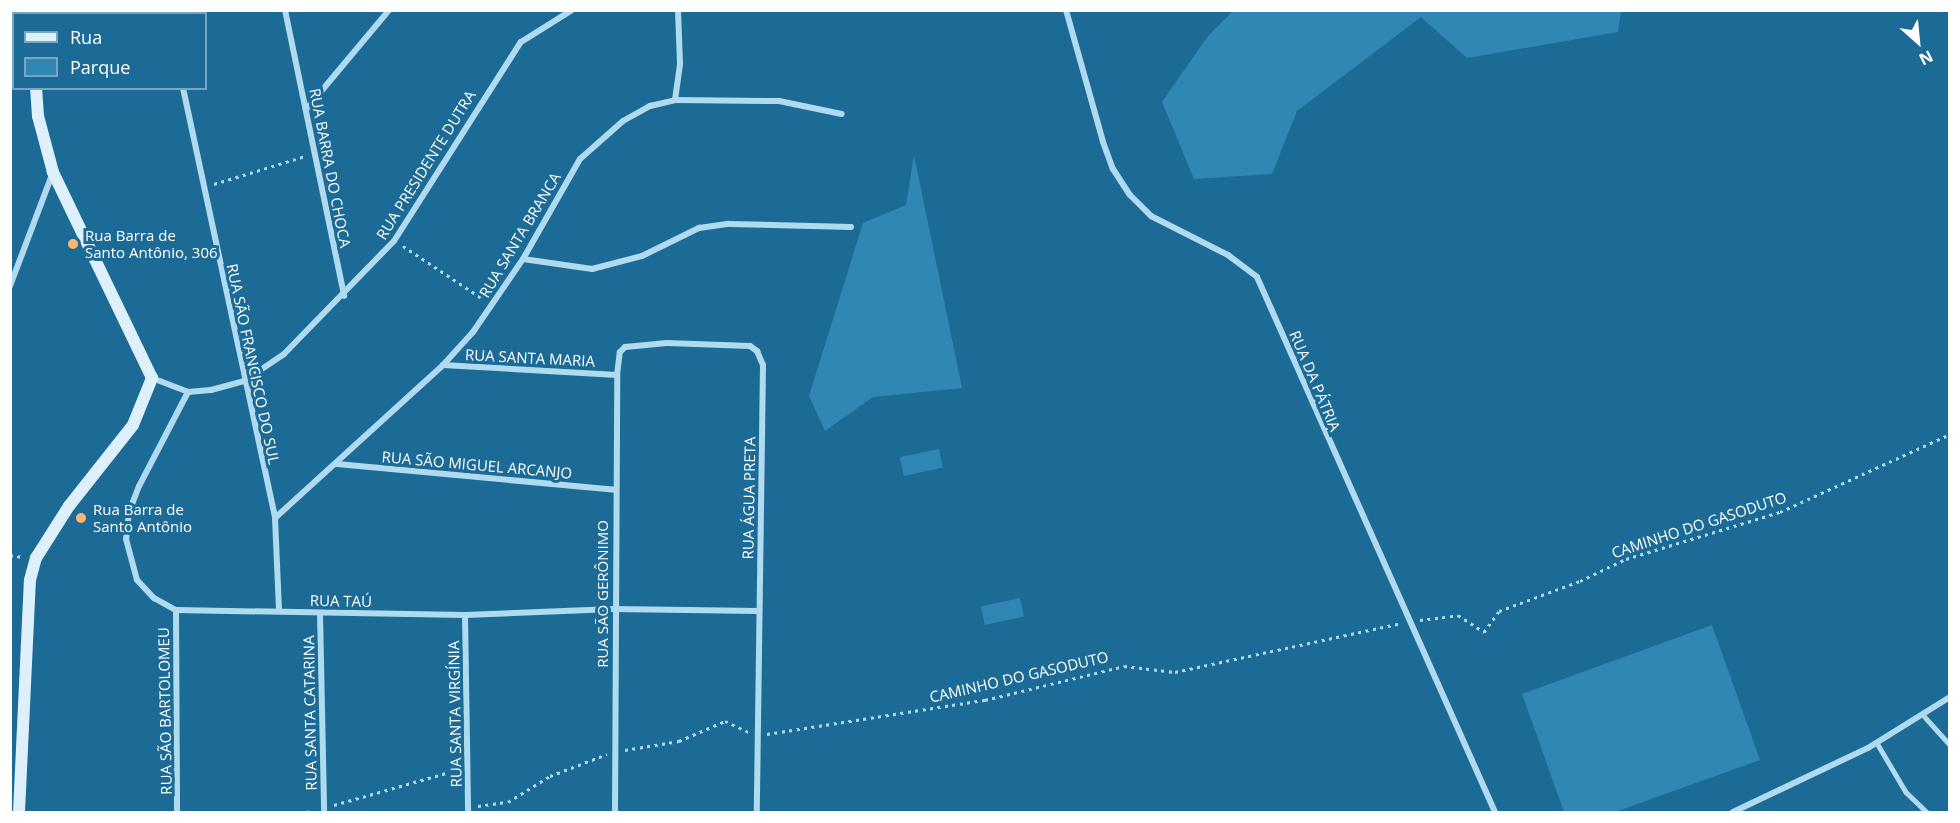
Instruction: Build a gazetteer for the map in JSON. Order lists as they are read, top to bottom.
{
  "streets": {
    "street": [
      "RUA PRESIDENTE DUTRA",
      "RUA BARRA DO CHOCA",
      "RUA SANTA BRANCA",
      "RUA SANTA MARIA",
      "RUA SÃO FRANCISCO DO SUL",
      "RUA DA PÁTRIA",
      "RUA SÃO MIGUEL ARCANJO",
      "RUA ÁGUA PRETA",
      "RUA SÃO GERÔNIMO",
      "RUA TAÚ",
      "RUA SÃO BARTOLOMEU",
      "RUA SANTA CATARINA",
      "RUA SANTA VIRGÍNIA"
    ],
    "path": ["CAMINHO DO GASODUTO"]
  },
  "crossings": [
    ["RUA PRESIDENTE DUTRA", "RUA BARRA DO CHOCA"],
    ["RUA PRESIDENTE DUTRA", "RUA SÃO FRANCISCO DO SUL"],
    ["RUA SANTA BRANCA", "RUA SANTA MARIA"],
    ["RUA SANTA BRANCA", "RUA SÃO FRANCISCO DO SUL"],
    ["RUA SANTA BRANCA", "RUA SÃO MIGUEL ARCANJO"],
    ["RUA SANTA MARIA", "RUA ÁGUA PRETA"],
    ["RUA SANTA MARIA", "RUA SÃO GERÔNIMO"],
    ["RUA SÃO FRANCISCO DO SUL", "RUA TAÚ"],
    ["RUA DA PÁTRIA", "CAMINHO DO GASODUTO"],
    ["RUA SÃO MIGUEL ARCANJO", "RUA SÃO GERÔNIMO"],
    ["RUA ÁGUA PRETA", "CAMINHO DO GASODUTO"],
    ["RUA ÁGUA PRETA", "RUA SÃO GERÔNIMO"],
    ["RUA ÁGUA PRETA", "RUA TAÚ"],
    ["RUA SÃO GERÔNIMO", "RUA TAÚ"],
    ["RUA TAÚ", "RUA SÃO BARTOLOMEU"],
    ["RUA TAÚ", "RUA SANTA CATARINA"],
    ["RUA TAÚ", "RUA SANTA VIRGÍNIA"]
  ],
  "places": ["Rua Barra de Santo Antônio, 306", "Rua Barra de Santo Antônio"],
  "legend": ["Rua", "Parque"],
  "north": "bottom right"
}
